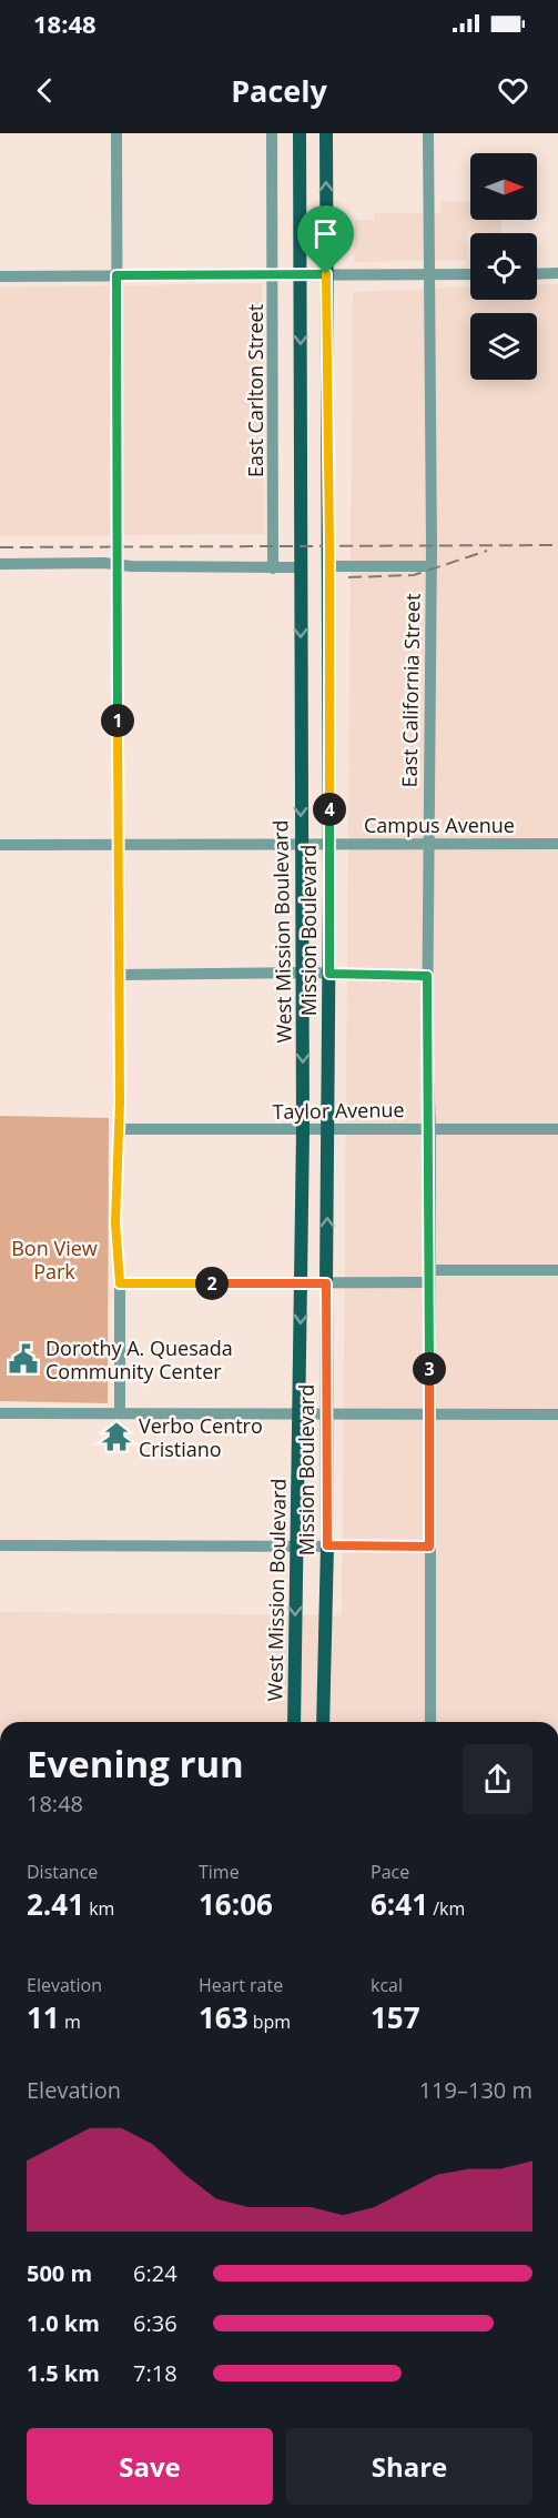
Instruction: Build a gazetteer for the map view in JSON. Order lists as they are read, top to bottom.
{
  "streets": {
    "main road": ["Mission Boulevard", "West Mission Boulevard"],
    "street": [
      "East Carlton Street",
      "East California Street",
      "Campus Avenue",
      "Taylor Avenue"
    ]
  },
  "crossings": [
    ["East California Street", "Campus Avenue"],
    ["East California Street", "Taylor Avenue"],
    ["Campus Avenue", "Mission Boulevard"],
    ["Campus Avenue", "West Mission Boulevard"],
    ["Mission Boulevard", "Taylor Avenue"],
    ["West Mission Boulevard", "Taylor Avenue"]
  ],
  "one_way": ["West Mission Boulevard"],
  "parks": ["Bon View Park"],
  "places": {
    "public building": ["Dorothy A. Quesada Community Center"],
    "temple": ["Verbo Centro Cristiano"]
  },
  "north": "right",
  "page": {
    "status": "18:48",
    "header": "Pacely",
    "pins": [
      "1",
      "4",
      "2",
      "3"
    ],
    "heading": ["Evening run", "18:48"],
    "stats": [
      ["Distance", "2.41 km"],
      ["Time", "16:06"],
      ["Pace", "6:41 /km"],
      ["Elevation", "11 m"],
      ["Heart rate", "163 bpm"],
      ["kcal", "157"]
    ],
    "chart": ["Elevation", "119–130 m"],
    "list": [
      {
        "name": "500 m",
        "note": "6:24"
      },
      {
        "name": "1.0 km",
        "note": "6:36"
      },
      {
        "name": "1.5 km",
        "note": "7:18"
      }
    ],
    "buttons": ["Save", "Share"]
  }
}
